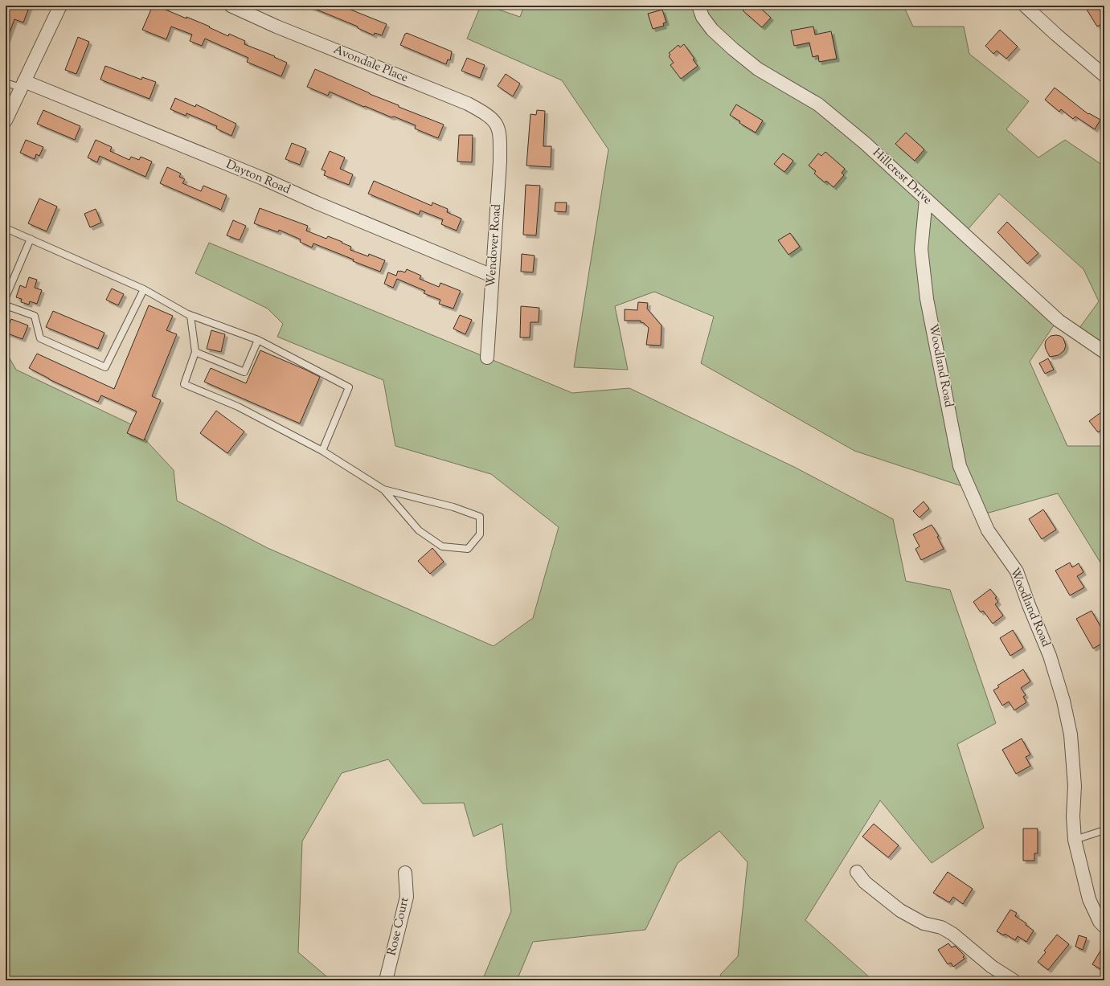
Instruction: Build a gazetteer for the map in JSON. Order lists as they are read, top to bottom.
{
  "streets": {
    "street": [
      "Avondale Place",
      "Hillcrest Drive",
      "Dayton Road",
      "Wendover Road",
      "Woodland Road",
      "Rose Court"
    ]
  },
  "crossings": [
    ["Avondale Place", "Wendover Road"],
    ["Hillcrest Drive", "Woodland Road"],
    ["Dayton Road", "Wendover Road"]
  ]
}
